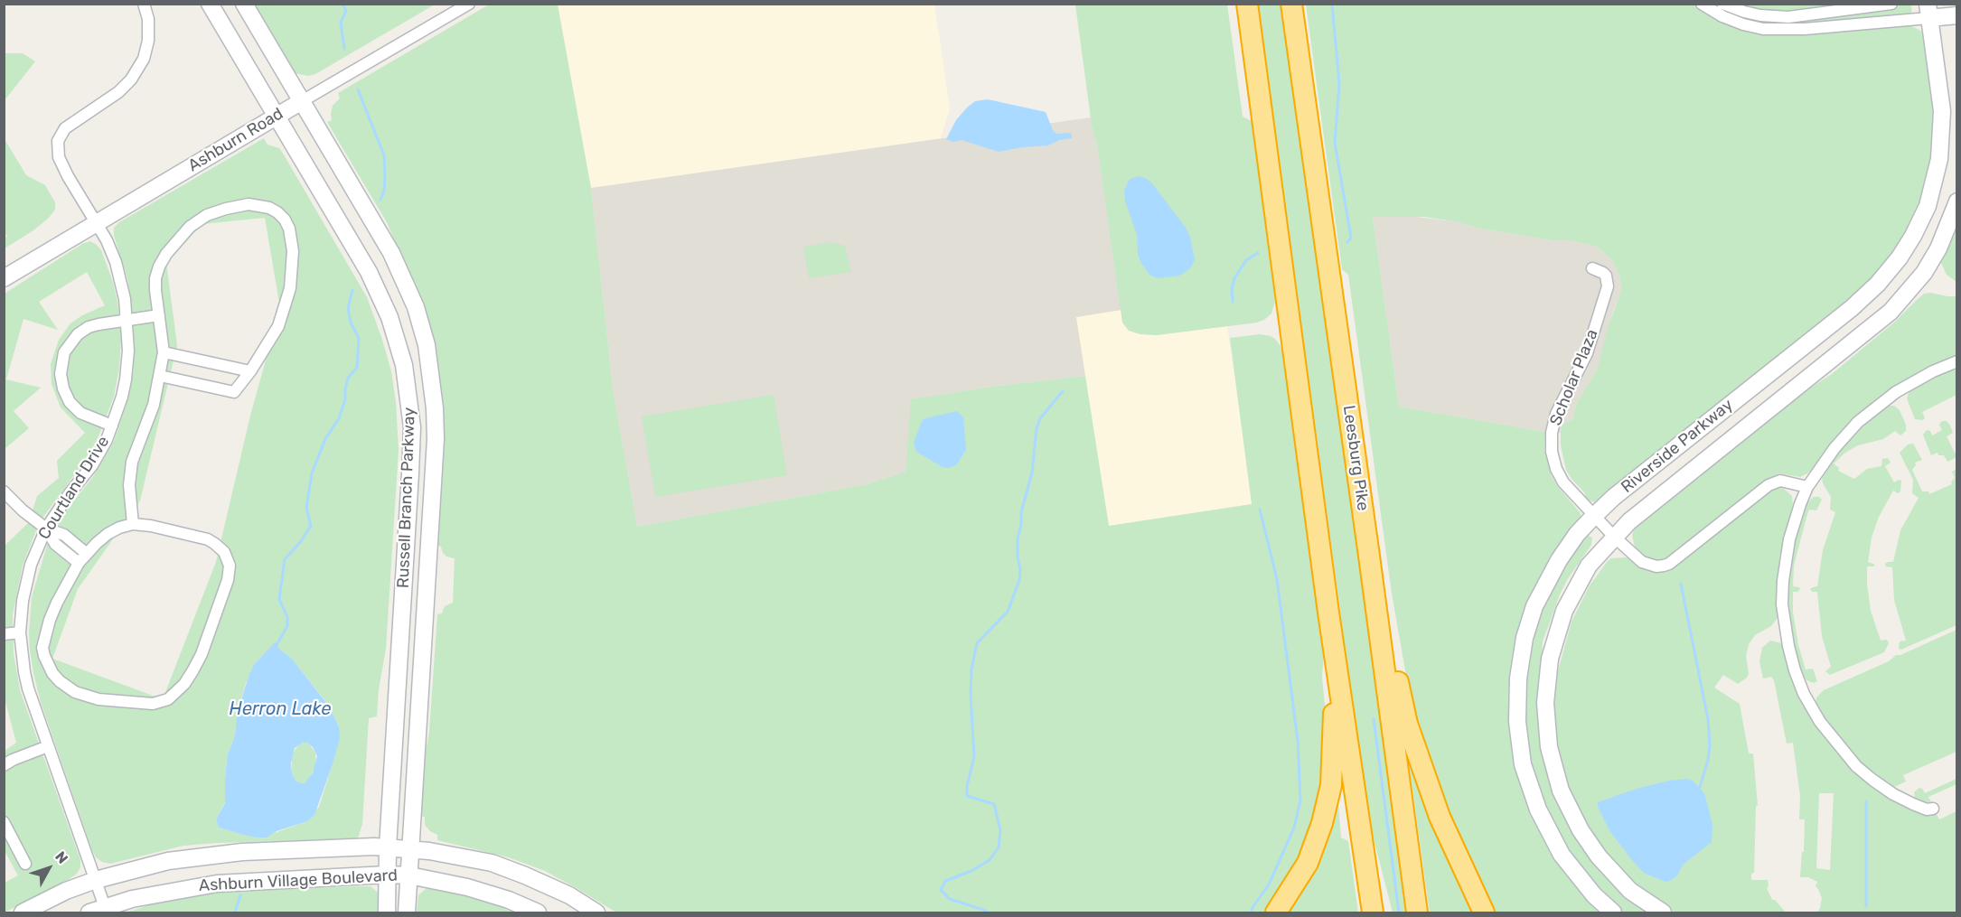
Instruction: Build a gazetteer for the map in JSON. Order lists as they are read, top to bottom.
{
  "streets": {
    "highway": ["Leesburg Pike"],
    "main road": [
      "Ashburn Road",
      "Riverside Parkway",
      "Russell Branch Parkway",
      "Ashburn Village Boulevard"
    ],
    "street": ["Scholar Plaza", "Courtland Drive"]
  },
  "crossings": [
    ["Ashburn Road", "Courtland Drive"],
    ["Ashburn Road", "Russell Branch Parkway"],
    ["Scholar Plaza", "Riverside Parkway"],
    ["Courtland Drive", "Ashburn Village Boulevard"],
    ["Russell Branch Parkway", "Ashburn Village Boulevard"]
  ],
  "water": ["Herron Lake"],
  "north": "top right"
}
